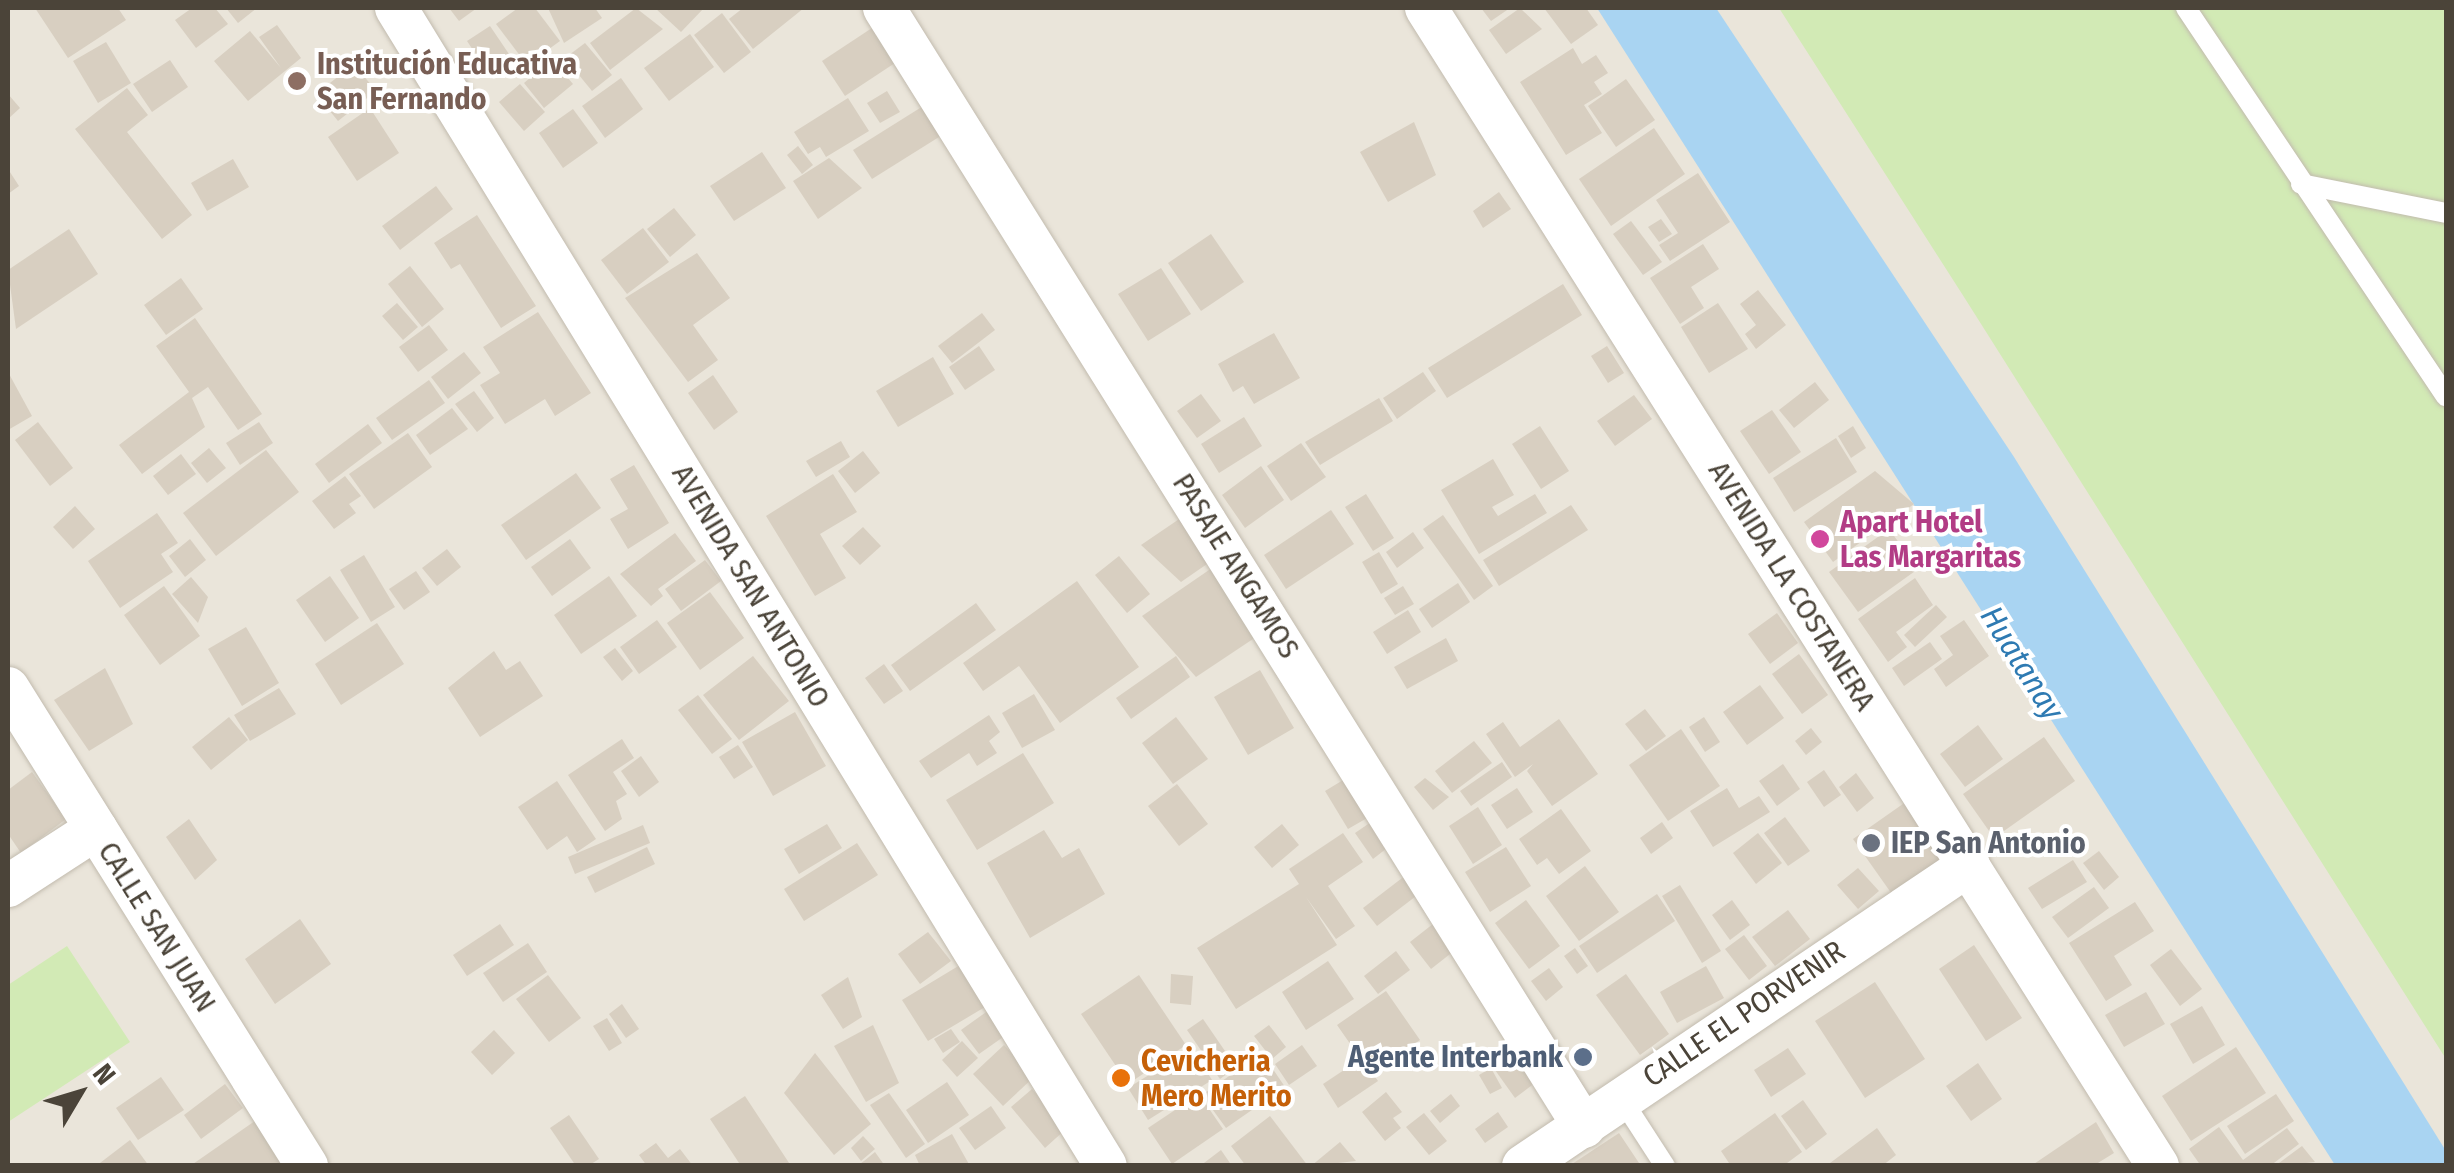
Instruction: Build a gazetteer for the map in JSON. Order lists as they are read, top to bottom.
{
  "streets": {
    "street": [
      "PASAJE ANGAMOS",
      "AVENIDA SAN ANTONIO",
      "AVENIDA LA COSTANERA",
      "CALLE SAN JUAN",
      "CALLE EL PORVENIR"
    ]
  },
  "crossings": [
    ["PASAJE ANGAMOS", "CALLE EL PORVENIR"],
    ["AVENIDA LA COSTANERA", "CALLE EL PORVENIR"]
  ],
  "water": ["Huatanay"],
  "places": [
    "Institución Educativa San Fernando",
    "Apart Hotel Las Margaritas",
    "IEP San Antonio",
    "Agente Interbank",
    "Cevicheria Mero Merito"
  ],
  "north": "top right"
}
